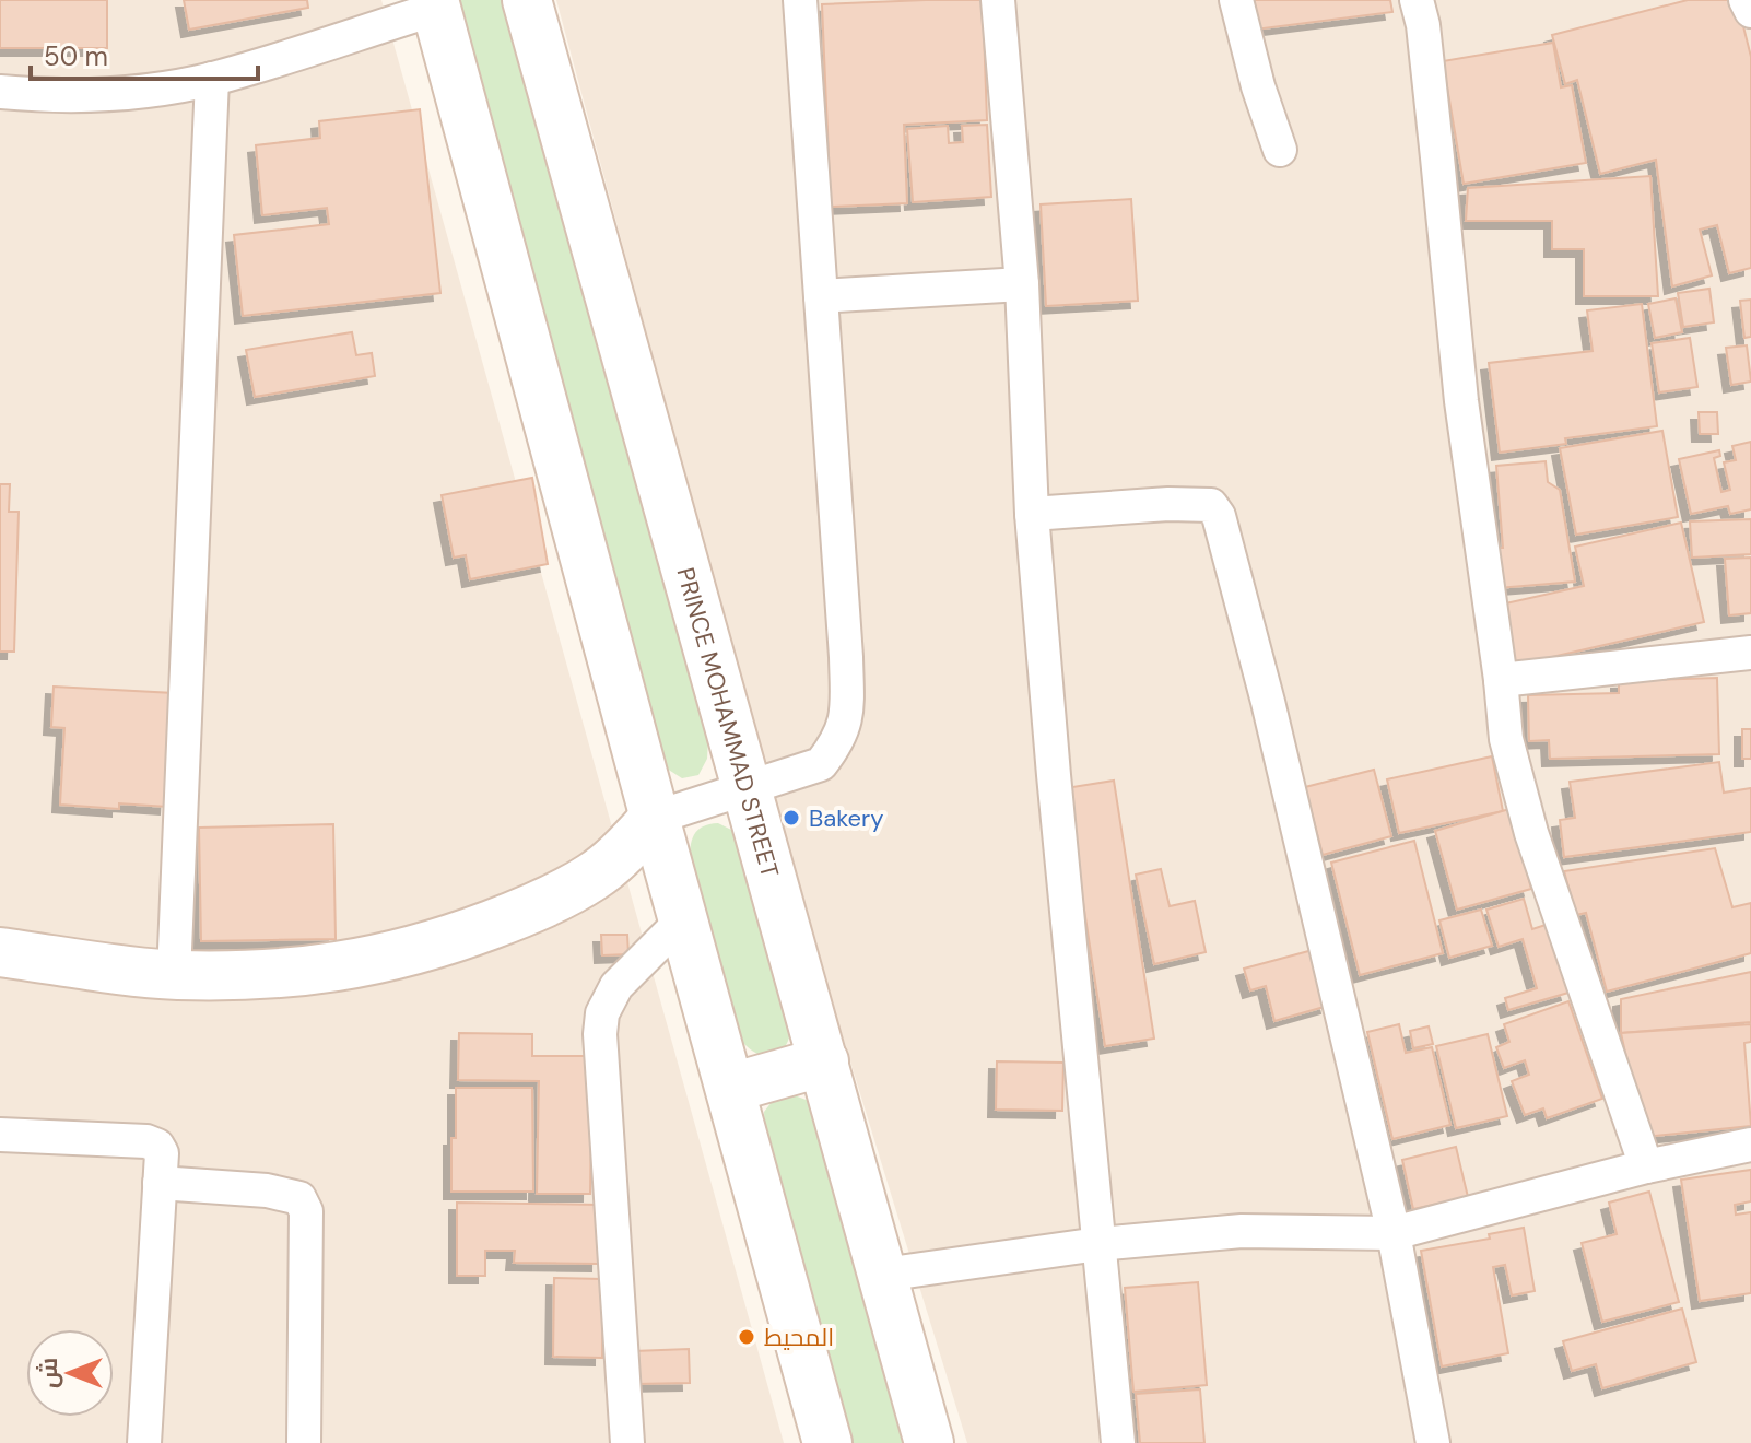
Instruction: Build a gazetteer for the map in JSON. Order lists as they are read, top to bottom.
{
  "streets": {
    "main road": ["PRINCE MOHAMMAD STREET"]
  },
  "places": ["Bakery", "المحيط"],
  "scale_bar": "50 m",
  "north": "left"
}
